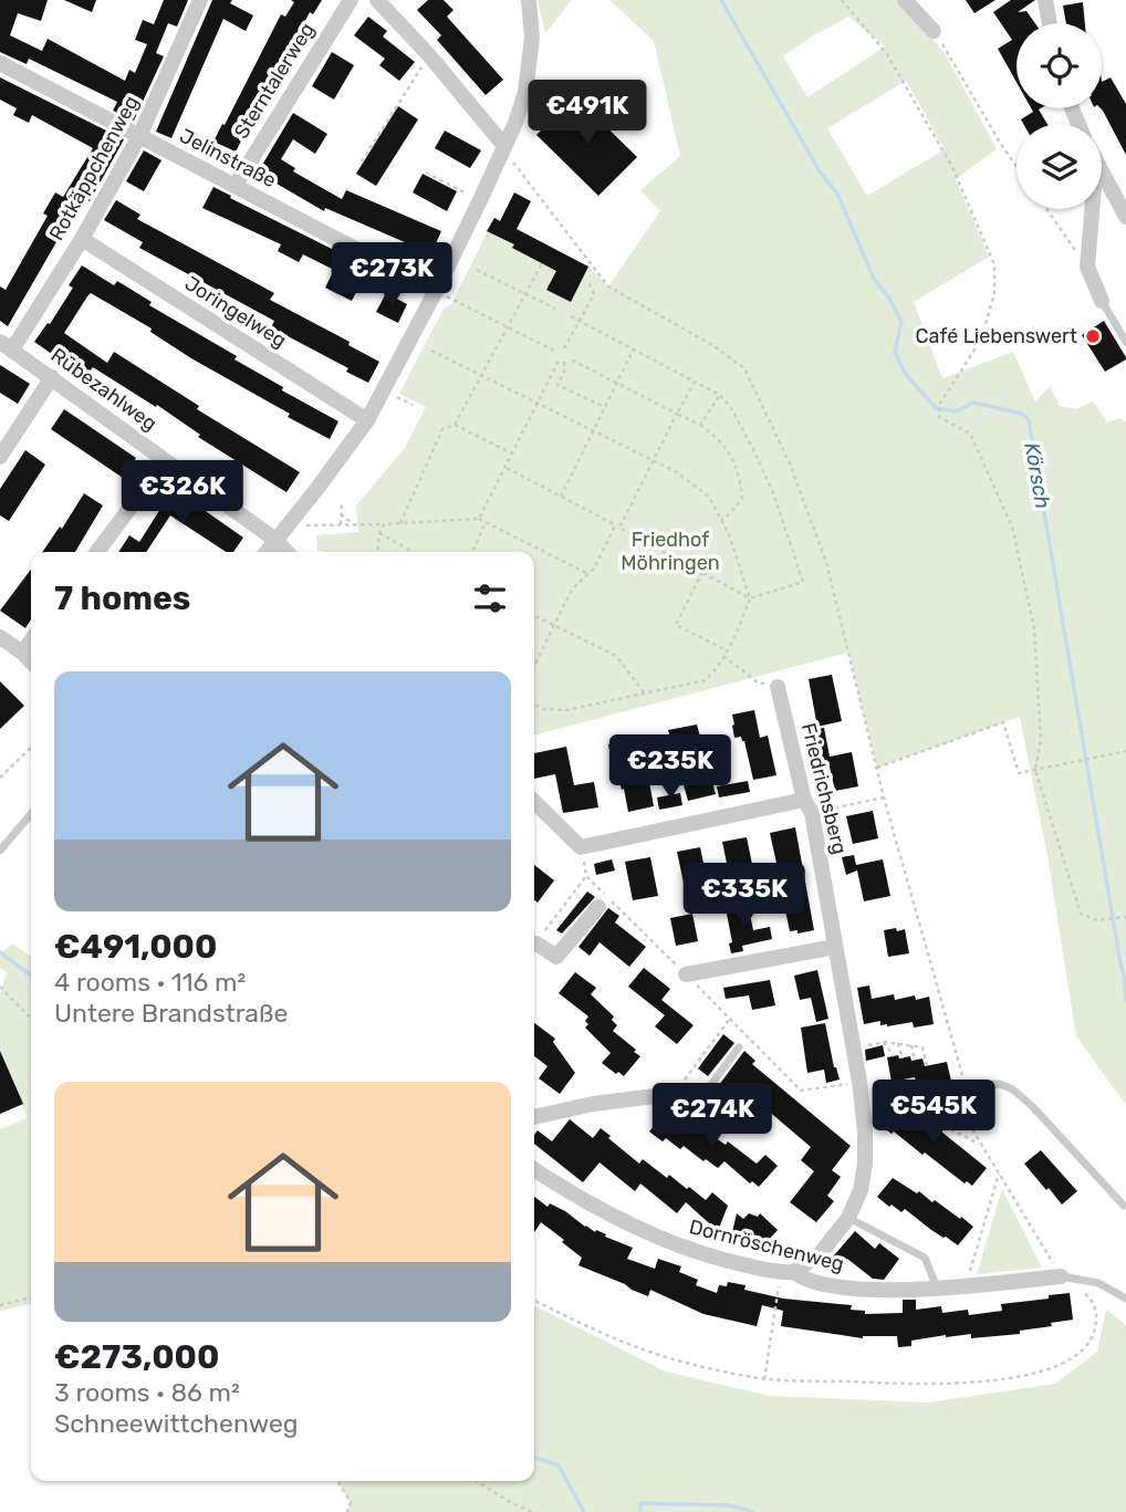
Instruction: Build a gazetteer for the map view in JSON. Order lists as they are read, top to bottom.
{
  "streets": {
    "street": [
      "Sterntalerweg",
      "Jelinstraße",
      "Rotkäppchenweg",
      "Joringelweg",
      "Rübezahlweg",
      "Friedrichsberg",
      "Dornröschenweg"
    ]
  },
  "crossings": [
    ["Sterntalerweg", "Jelinstraße"],
    ["Jelinstraße", "Rotkäppchenweg"],
    ["Rotkäppchenweg", "Joringelweg"],
    ["Rotkäppchenweg", "Rübezahlweg"],
    ["Friedrichsberg", "Dornröschenweg"]
  ],
  "water": ["Körsch"],
  "parks": ["Friedhof Möhringen"],
  "places": ["Café Liebenswert"],
  "page": {
    "price": [
      "€491K",
      "€273K",
      "€326K",
      "€235K",
      "€335K",
      "€545K",
      "€274K"
    ],
    "heading": "7 homes",
    "list": [
      {
        "name": "€491,000",
        "note": "4 rooms · 116 m² · Untere Brandstraße"
      },
      {
        "name": "€273,000",
        "note": "3 rooms · 86 m² · Schneewittchenweg"
      }
    ]
  }
}
